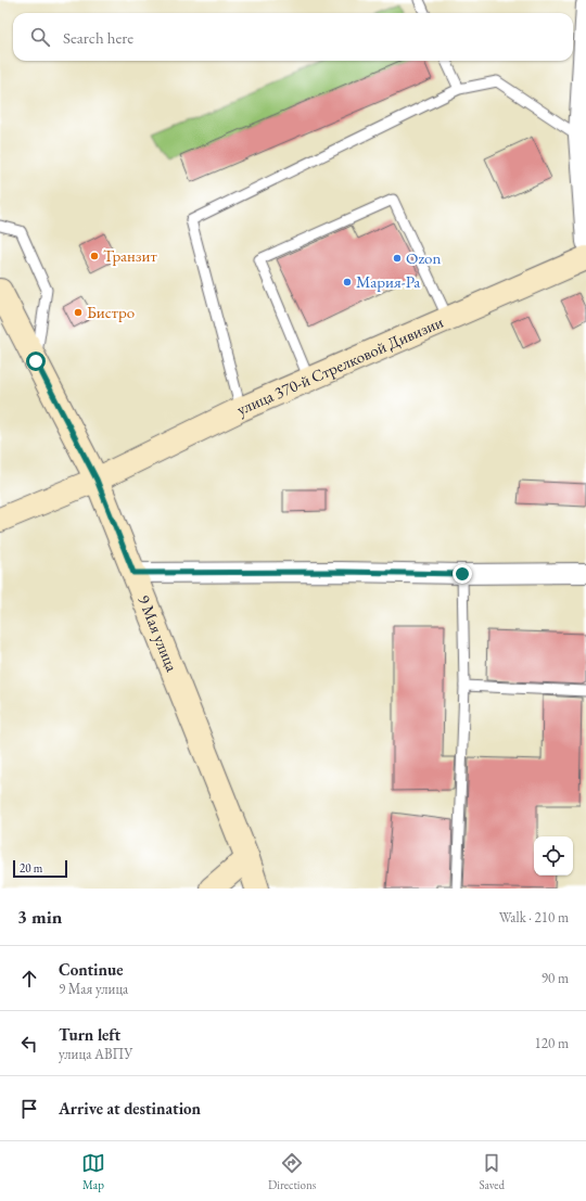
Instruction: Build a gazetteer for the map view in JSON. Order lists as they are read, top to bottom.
{
  "streets": {
    "main road": ["улица 370-й Стрелковой Дивизии", "9 Мая улица"]
  },
  "crossings": [
    ["улица 370-й Стрелковой Дивизии", "9 Мая улица"]
  ],
  "places": [
    "Транзит",
    "Ozon",
    "Мария-Ра",
    "Бистро"
  ],
  "scale_bar": "20 m",
  "page": {
    "search": "Search here",
    "scale": "20 m",
    "heading": ["3 min", "Walk · 210 m"],
    "list": [
      ["Continue", "9 Мая улица", "90 m"],
      ["Turn left", "улица АВПУ", "120 m"],
      "Arrive at destination"
    ],
    "nav": ["Map", "Directions", "Saved"]
  }
}
